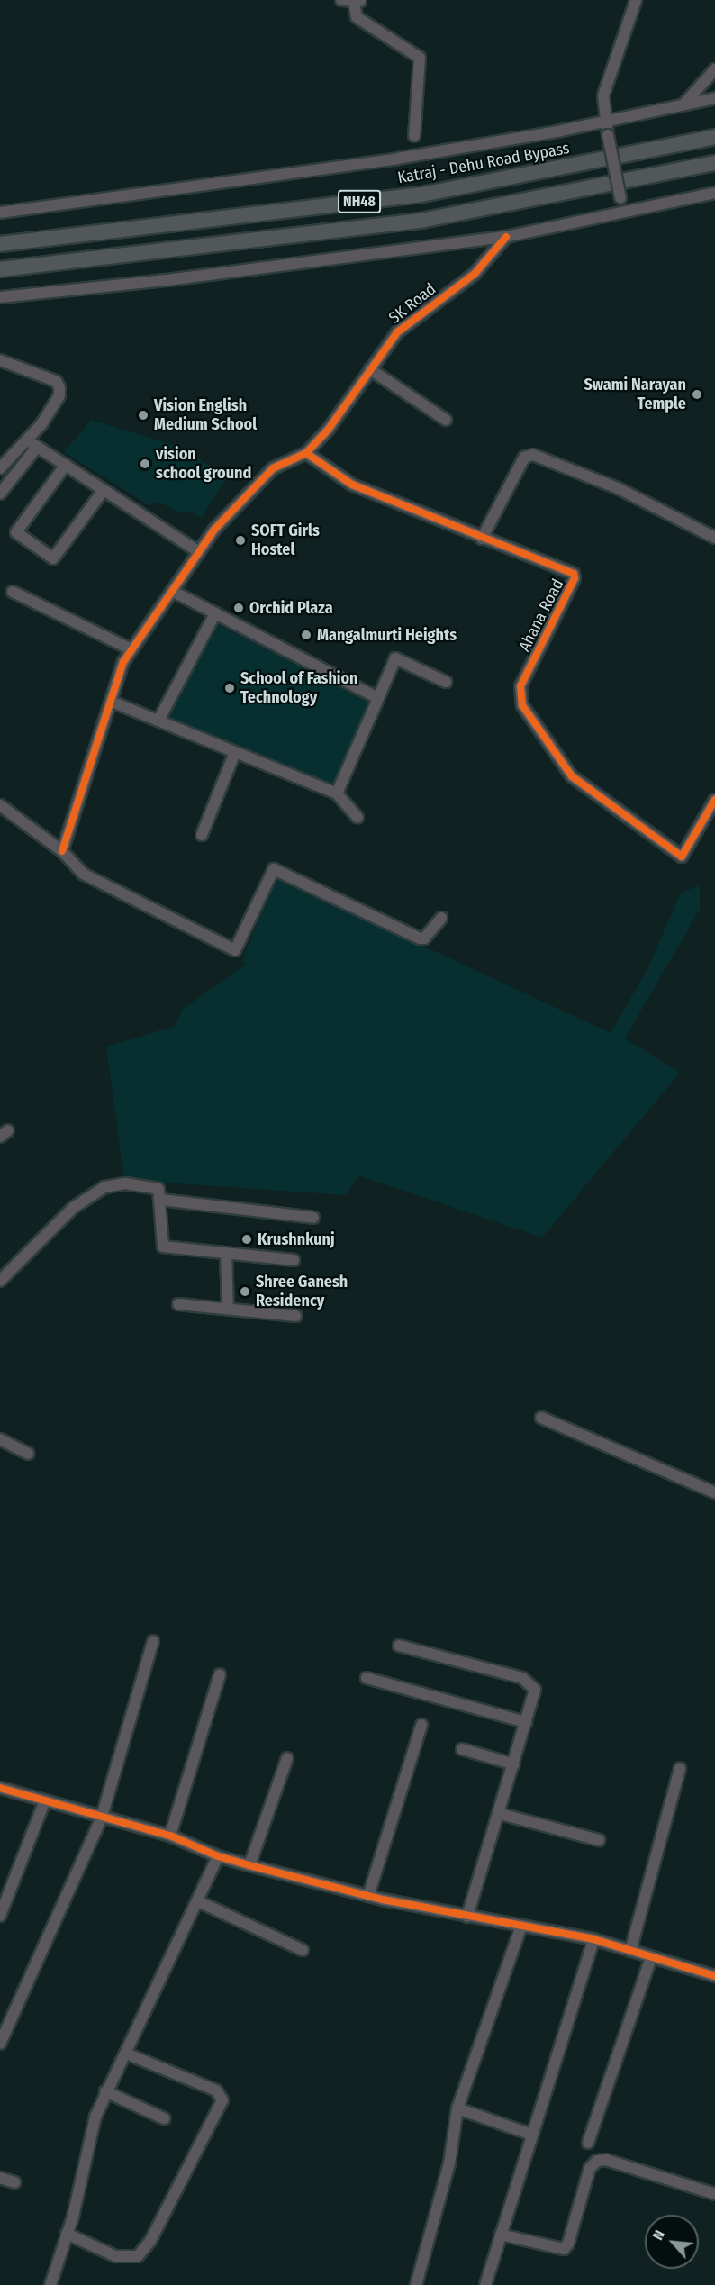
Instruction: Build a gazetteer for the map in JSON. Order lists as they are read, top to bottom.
{
  "streets": {
    "highway": ["Katraj - Dehu Road Bypass", "NH48"],
    "street": ["SK Road", "Ahana Road"]
  },
  "crossings": [
    ["SK Road", "Ahana Road"]
  ],
  "places": [
    "Swami Narayan Temple",
    "Vision English Medium School",
    "vision school ground",
    "SOFT Girls Hostel",
    "Orchid Plaza",
    "Mangalmurti Heights",
    "School of Fashion Technology",
    "Krushnkunj",
    "Shree Ganesh Residency"
  ],
  "north": "top left"
}
